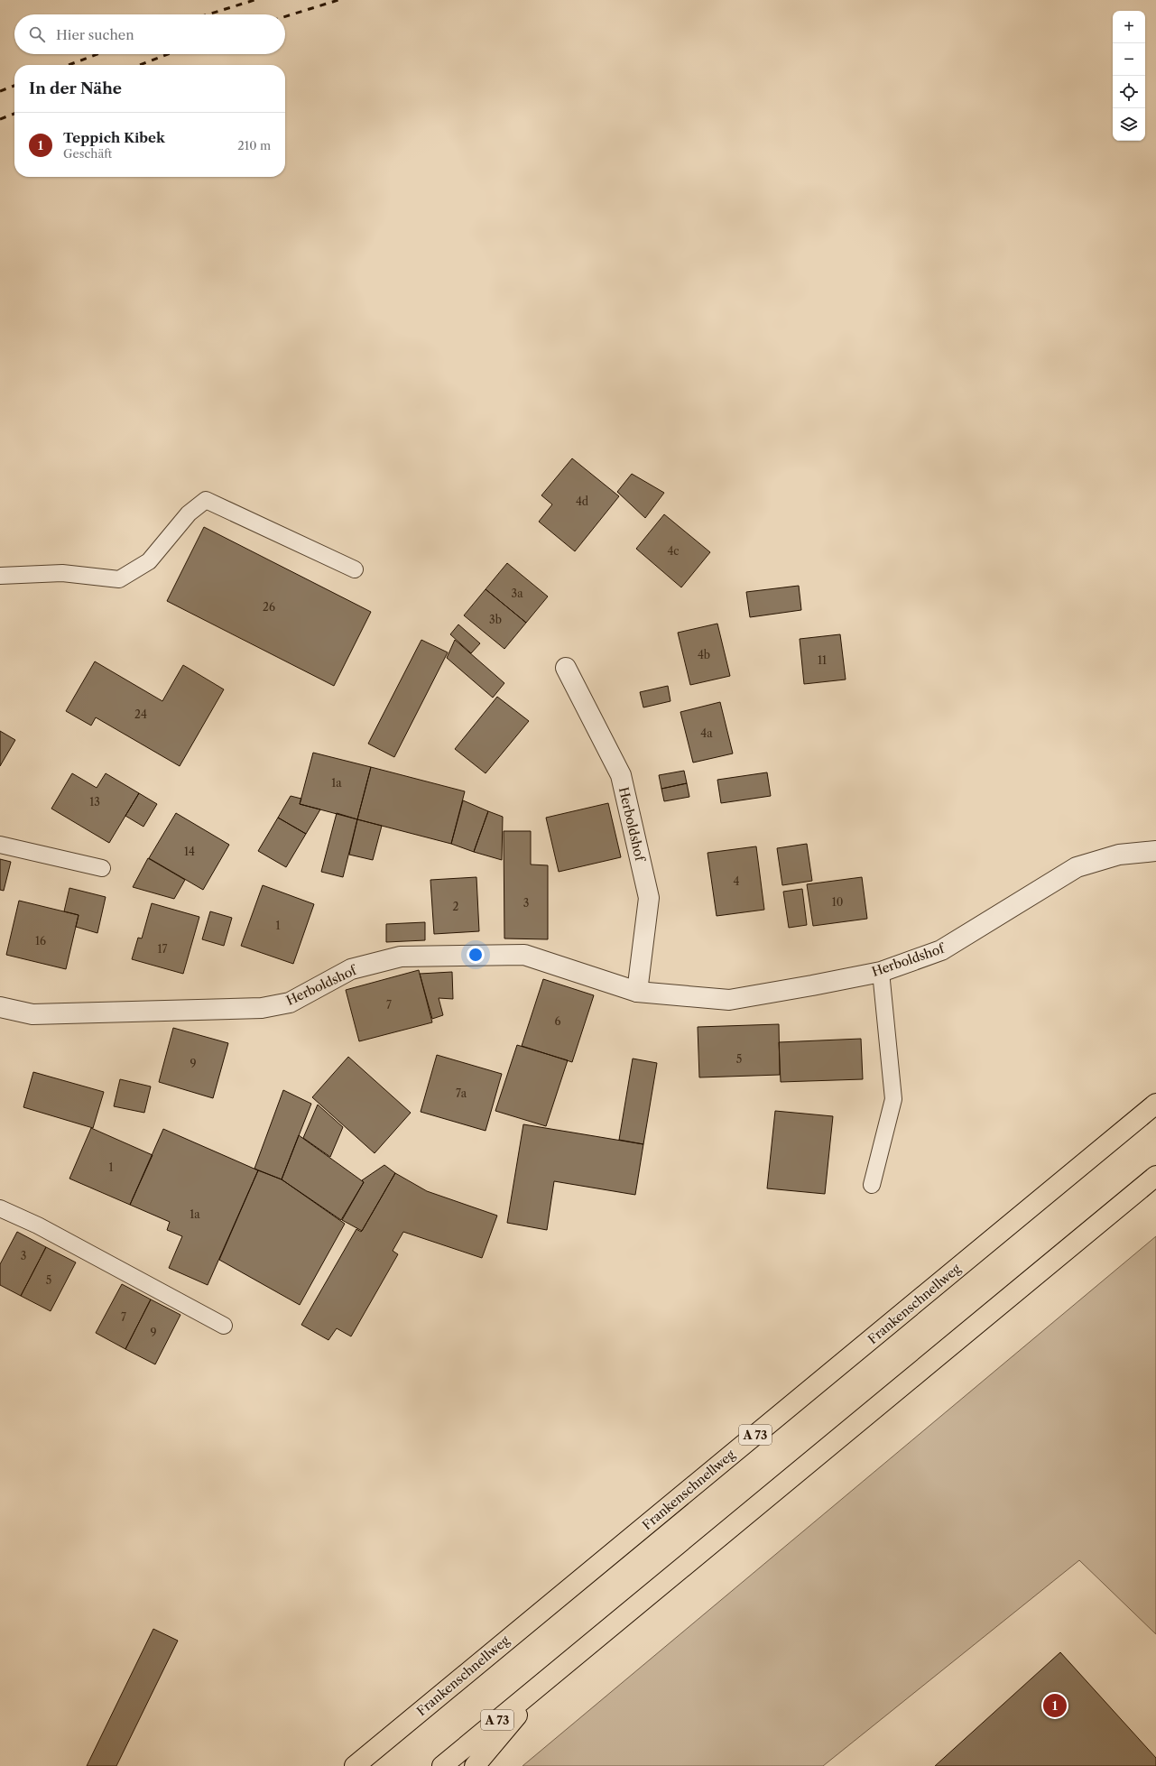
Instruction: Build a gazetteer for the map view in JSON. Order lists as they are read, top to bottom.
{
  "streets": {
    "highway": ["Frankenschnellweg", "A 73"],
    "street": ["Herboldshof"]
  },
  "house_numbers": [
    "4d",
    "4c",
    "3a",
    "26",
    "3b",
    "4b",
    "11",
    "24",
    "4a",
    "1a",
    "13",
    "14",
    "4",
    "10",
    "3",
    "2",
    "1",
    "16",
    "17",
    "7",
    "6",
    "5",
    "9",
    "7a",
    "1",
    "1a",
    "3",
    "5",
    "7",
    "9"
  ],
  "page": {
    "map_buttons": ["+", "−"],
    "search": "Hier suchen",
    "heading": "In der Nähe",
    "list": [
      {
        "mark": "1",
        "name": "Teppich Kibek",
        "note": "Geschäft",
        "value": "210 m"
      }
    ],
    "pins": "1"
  }
}
